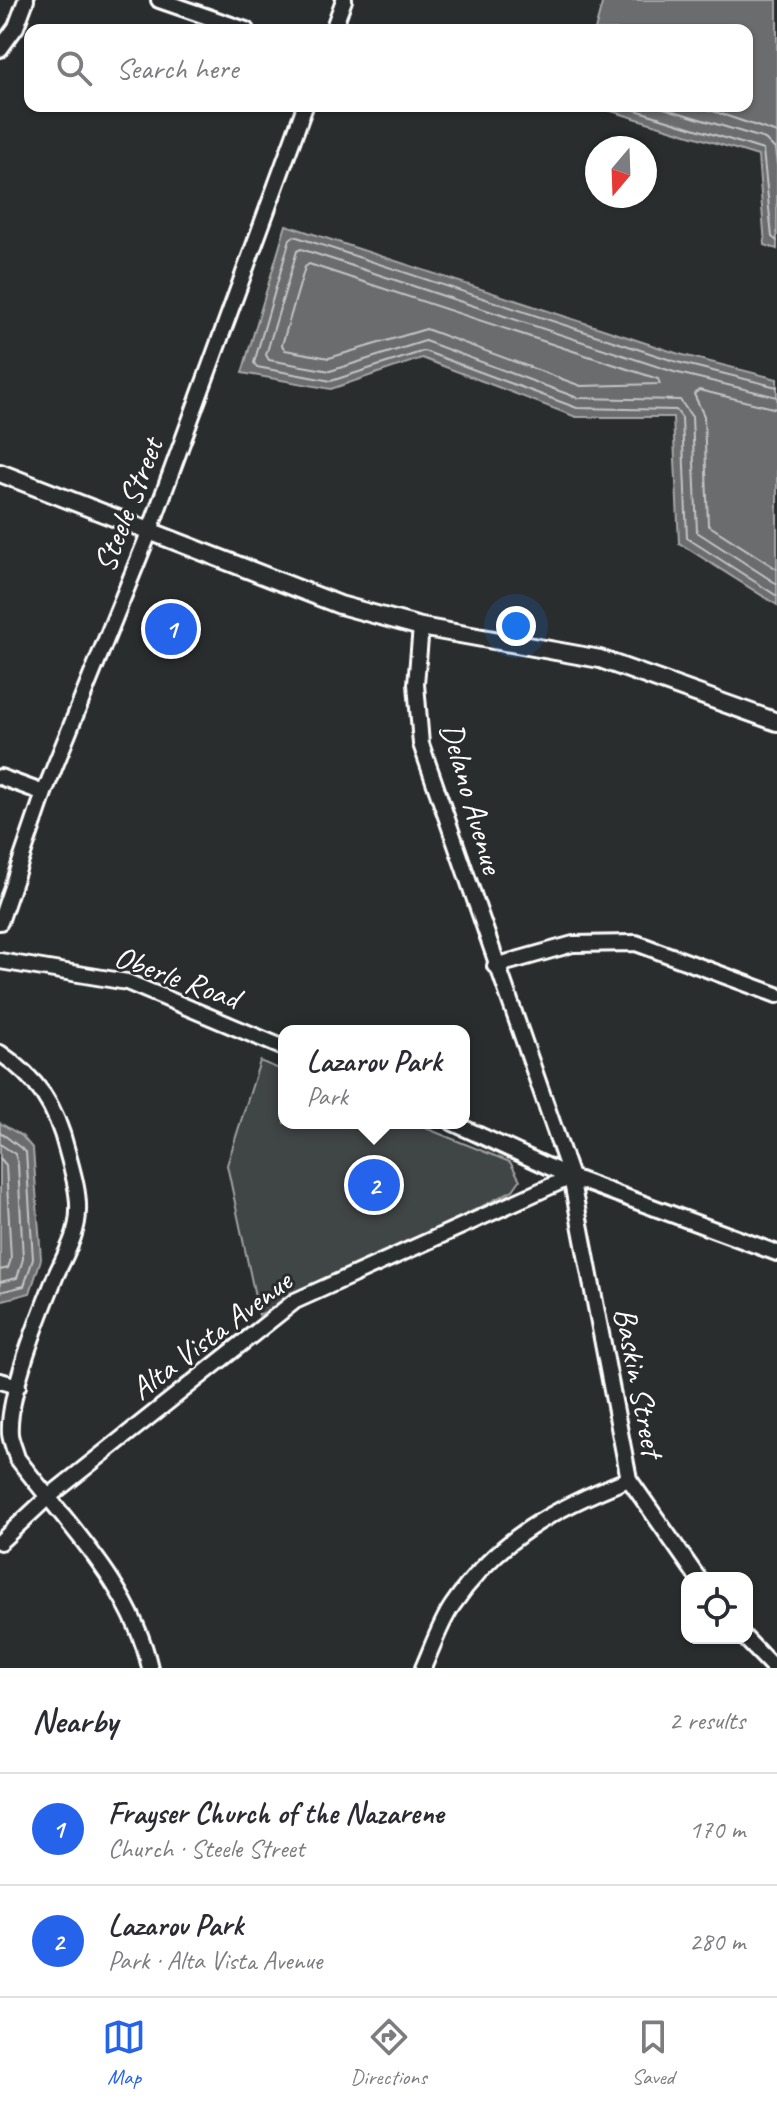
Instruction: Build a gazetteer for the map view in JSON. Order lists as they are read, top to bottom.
{
  "streets": {
    "street": [
      "Steele Street",
      "Delano Avenue",
      "Oberle Road",
      "Alta Vista Avenue",
      "Baskin Street"
    ]
  },
  "crossings": [
    ["Delano Avenue", "Alta Vista Avenue"],
    ["Delano Avenue", "Baskin Street"],
    ["Alta Vista Avenue", "Baskin Street"]
  ],
  "north": "bottom",
  "page": {
    "search": "Search here",
    "pins": ["1", "2"],
    "popup": ["Lazarov Park", "Park"],
    "heading": ["Nearby", "2 results"],
    "list": [
      {
        "mark": "1",
        "name": "Frayser Church of the Nazarene",
        "note": "Church · Steele Street",
        "value": "170 m"
      },
      {
        "mark": "2",
        "name": "Lazarov Park",
        "note": "Park · Alta Vista Avenue",
        "value": "280 m"
      }
    ],
    "nav": ["Map", "Directions", "Saved"]
  }
}
